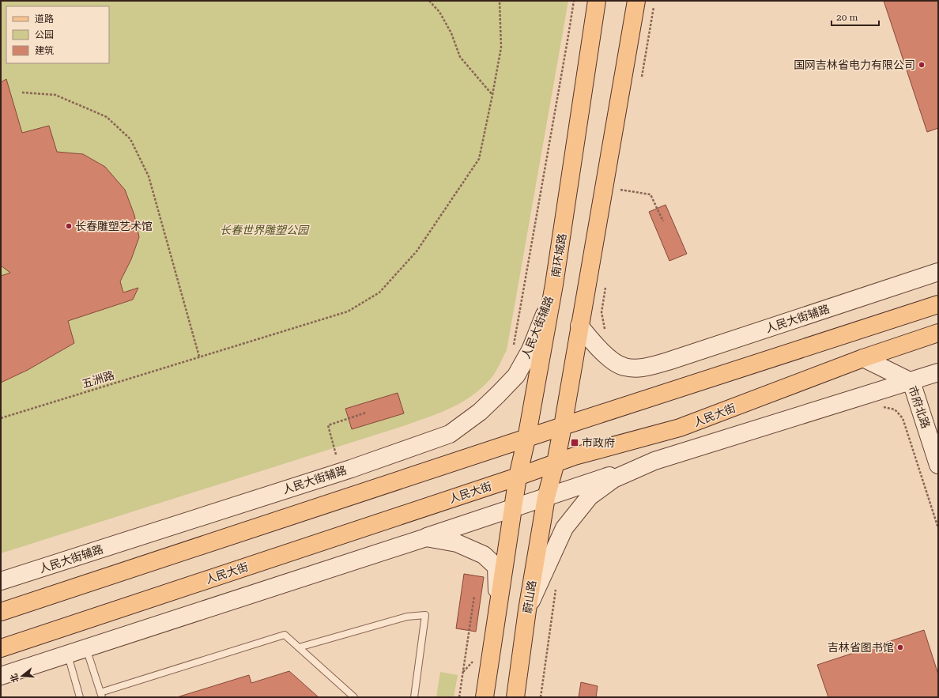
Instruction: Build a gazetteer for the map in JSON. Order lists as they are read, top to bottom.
{
  "streets": {
    "main road": [
      "南环城路",
      "人民大街辅路",
      "市府北路",
      "人民大街",
      "蔚山路"
    ],
    "path": ["五洲路"]
  },
  "crossings": [
    ["南环城路", "人民大街辅路"],
    ["南环城路", "人民大街"],
    ["市府北路", "人民大街"]
  ],
  "parks": ["长春世界雕塑公园"],
  "places": {
    "other": ["国网吉林省电力有限公司", "长春雕塑艺术馆", "吉林省图书馆"],
    "transit": ["市政府"]
  },
  "legend": ["道路", "公园", "建筑"],
  "scale_bar": "20 m",
  "north": "left"
}
